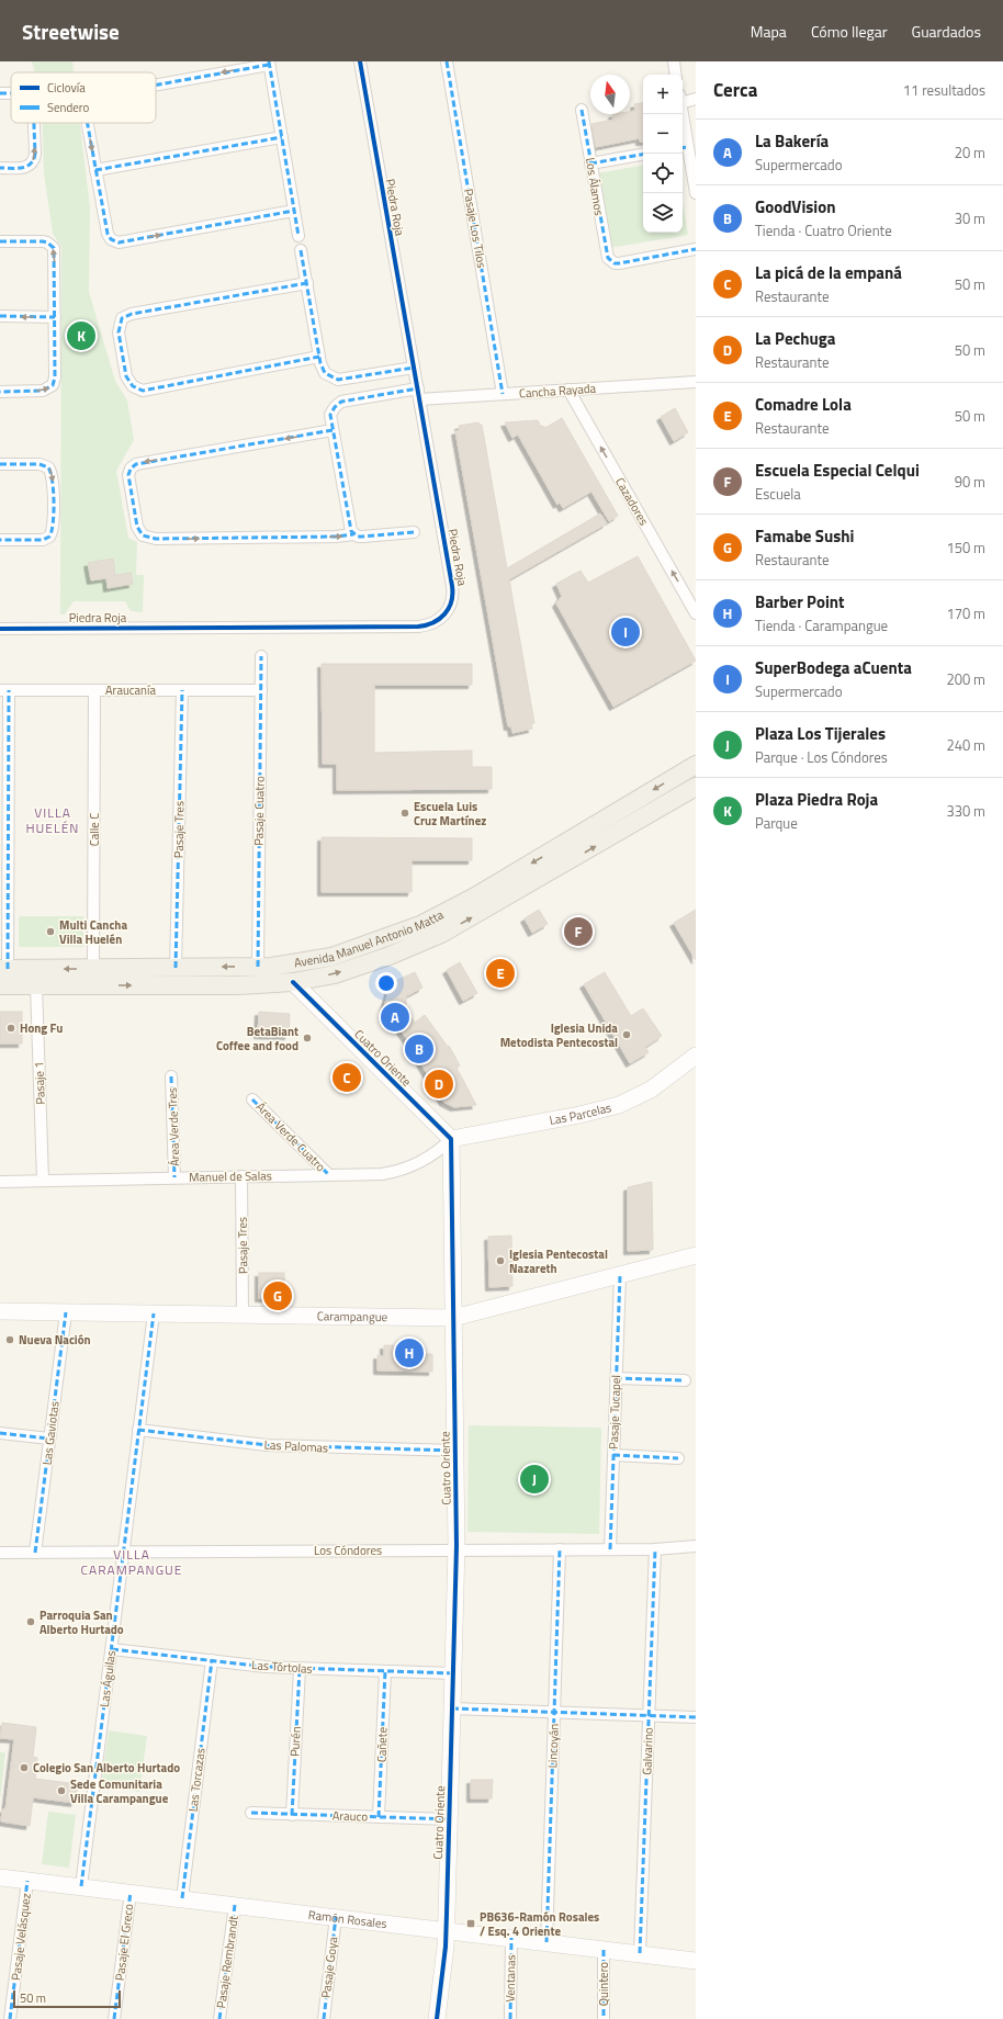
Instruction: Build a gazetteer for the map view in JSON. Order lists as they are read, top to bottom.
{
  "streets": {
    "main road": ["Avenida Manuel Antonio Matta"],
    "street": [
      "Los Álamos",
      "Piedra Roja",
      "Pasaje Los Tilos",
      "Cancha Rayada",
      "Cazadores",
      "Araucanía",
      "Pasaje Cuatro",
      "Calle C",
      "Pasaje Tres",
      "Cuatro Oriente",
      "Pasaje 1",
      "Las Parcelas",
      "Área Verde Tres",
      "Área Verde Cuatro",
      "Manuel de Salas",
      "Carampangue",
      "Pasaje Tucapel",
      "Las Gaviotas",
      "Las Palomas",
      "Los Cóndores",
      "Las Tórtolas",
      "Las Águilas",
      "Purén",
      "Cañete",
      "Lincoyán",
      "Galvarino",
      "Las Torcazas",
      "Arauco",
      "Ramón Rosales",
      "Pasaje Velásquez",
      "Pasaje El Greco",
      "Pasaje Rembrandt",
      "Pasaje Goya",
      "Ventanas",
      "Quintero"
    ]
  },
  "crossings": [
    ["Piedra Roja", "Cancha Rayada"],
    ["Pasaje Los Tilos", "Cancha Rayada"],
    ["Cancha Rayada", "Cazadores"],
    ["Araucanía", "Pasaje Cuatro"],
    ["Araucanía", "Calle C"],
    ["Araucanía", "Pasaje Tres"],
    ["Pasaje Cuatro", "Avenida Manuel Antonio Matta"],
    ["Calle C", "Avenida Manuel Antonio Matta"],
    ["Pasaje Tres", "Avenida Manuel Antonio Matta"],
    ["Pasaje Tres", "Manuel de Salas"],
    ["Pasaje Tres", "Carampangue"],
    ["Avenida Manuel Antonio Matta", "Cuatro Oriente"],
    ["Avenida Manuel Antonio Matta", "Pasaje 1"],
    ["Cuatro Oriente", "Las Parcelas"],
    ["Cuatro Oriente", "Manuel de Salas"],
    ["Cuatro Oriente", "Carampangue"],
    ["Cuatro Oriente", "Las Palomas"],
    ["Cuatro Oriente", "Los Cóndores"],
    ["Cuatro Oriente", "Las Tórtolas"],
    ["Cuatro Oriente", "Arauco"],
    ["Cuatro Oriente", "Ramón Rosales"],
    ["Pasaje 1", "Manuel de Salas"],
    ["Las Parcelas", "Manuel de Salas"],
    ["Área Verde Tres", "Manuel de Salas"],
    ["Área Verde Cuatro", "Manuel de Salas"],
    ["Carampangue", "Pasaje Tucapel"],
    ["Carampangue", "Las Gaviotas"],
    ["Carampangue", "Las Águilas"],
    ["Pasaje Tucapel", "Los Cóndores"],
    ["Las Gaviotas", "Los Cóndores"],
    ["Las Palomas", "Las Águilas"],
    ["Los Cóndores", "Las Águilas"],
    ["Los Cóndores", "Lincoyán"],
    ["Los Cóndores", "Galvarino"],
    ["Las Tórtolas", "Las Águilas"],
    ["Las Tórtolas", "Purén"],
    ["Las Tórtolas", "Cañete"],
    ["Las Tórtolas", "Las Torcazas"],
    ["Las Águilas", "Ramón Rosales"],
    ["Purén", "Arauco"],
    ["Cañete", "Arauco"],
    ["Lincoyán", "Ramón Rosales"],
    ["Galvarino", "Ramón Rosales"],
    ["Las Torcazas", "Ramón Rosales"],
    ["Ramón Rosales", "Pasaje Velásquez"],
    ["Ramón Rosales", "Pasaje El Greco"],
    ["Ramón Rosales", "Pasaje Rembrandt"],
    ["Ramón Rosales", "Pasaje Goya"],
    ["Ramón Rosales", "Ventanas"],
    ["Ramón Rosales", "Quintero"]
  ],
  "one_way": ["Cazadores"],
  "districts": ["VILLA HUELÉN", "VILLA CARAMPANGUE"],
  "places": {
    "other": [
      "Escuela Luis Cruz Martínez",
      "Multi Cancha Villa Huelén",
      "Hong Fu",
      "Iglesia Unida Metodista Pentecostal",
      "BetaBiant Coffee and food",
      "Iglesia Pentecostal Nazareth",
      "Nueva Nación",
      "Parroquia San Alberto Hurtado",
      "Colegio San Alberto Hurtado",
      "Sede Comunitaria Villa Carampangue"
    ],
    "transit": ["PB636-Ramón Rosales / Esq. 4 Oriente"]
  },
  "legend": ["Ciclovía", "Sendero"],
  "scale_bar": "50 m",
  "north": "top",
  "page": {
    "header": "Streetwise",
    "nav": ["Mapa", "Cómo llegar", "Guardados"],
    "heading": ["Cerca", "11 resultados"],
    "map_buttons": ["+", "−"],
    "list": [
      {
        "mark": "A",
        "name": "La Bakería",
        "note": "Supermercado",
        "value": "20 m"
      },
      {
        "mark": "B",
        "name": "GoodVision",
        "note": "Tienda · Cuatro Oriente",
        "value": "30 m"
      },
      {
        "mark": "C",
        "name": "La picá de la empaná",
        "note": "Restaurante",
        "value": "50 m"
      },
      {
        "mark": "D",
        "name": "La Pechuga",
        "note": "Restaurante",
        "value": "50 m"
      },
      {
        "mark": "E",
        "name": "Comadre Lola",
        "note": "Restaurante",
        "value": "50 m"
      },
      {
        "mark": "F",
        "name": "Escuela Especial Celqui",
        "note": "Escuela",
        "value": "90 m"
      },
      {
        "mark": "G",
        "name": "Famabe Sushi",
        "note": "Restaurante",
        "value": "150 m"
      },
      {
        "mark": "H",
        "name": "Barber Point",
        "note": "Tienda · Carampangue",
        "value": "170 m"
      },
      {
        "mark": "I",
        "name": "SuperBodega aCuenta",
        "note": "Supermercado",
        "value": "200 m"
      },
      {
        "mark": "J",
        "name": "Plaza Los Tijerales",
        "note": "Parque · Los Cóndores",
        "value": "240 m"
      },
      {
        "mark": "K",
        "name": "Plaza Piedra Roja",
        "note": "Parque",
        "value": "330 m"
      }
    ],
    "pins": [
      "K",
      "I",
      "F",
      "E",
      "A",
      "B",
      "C",
      "D",
      "G",
      "H",
      "J"
    ],
    "scale": "50 m"
  }
}
